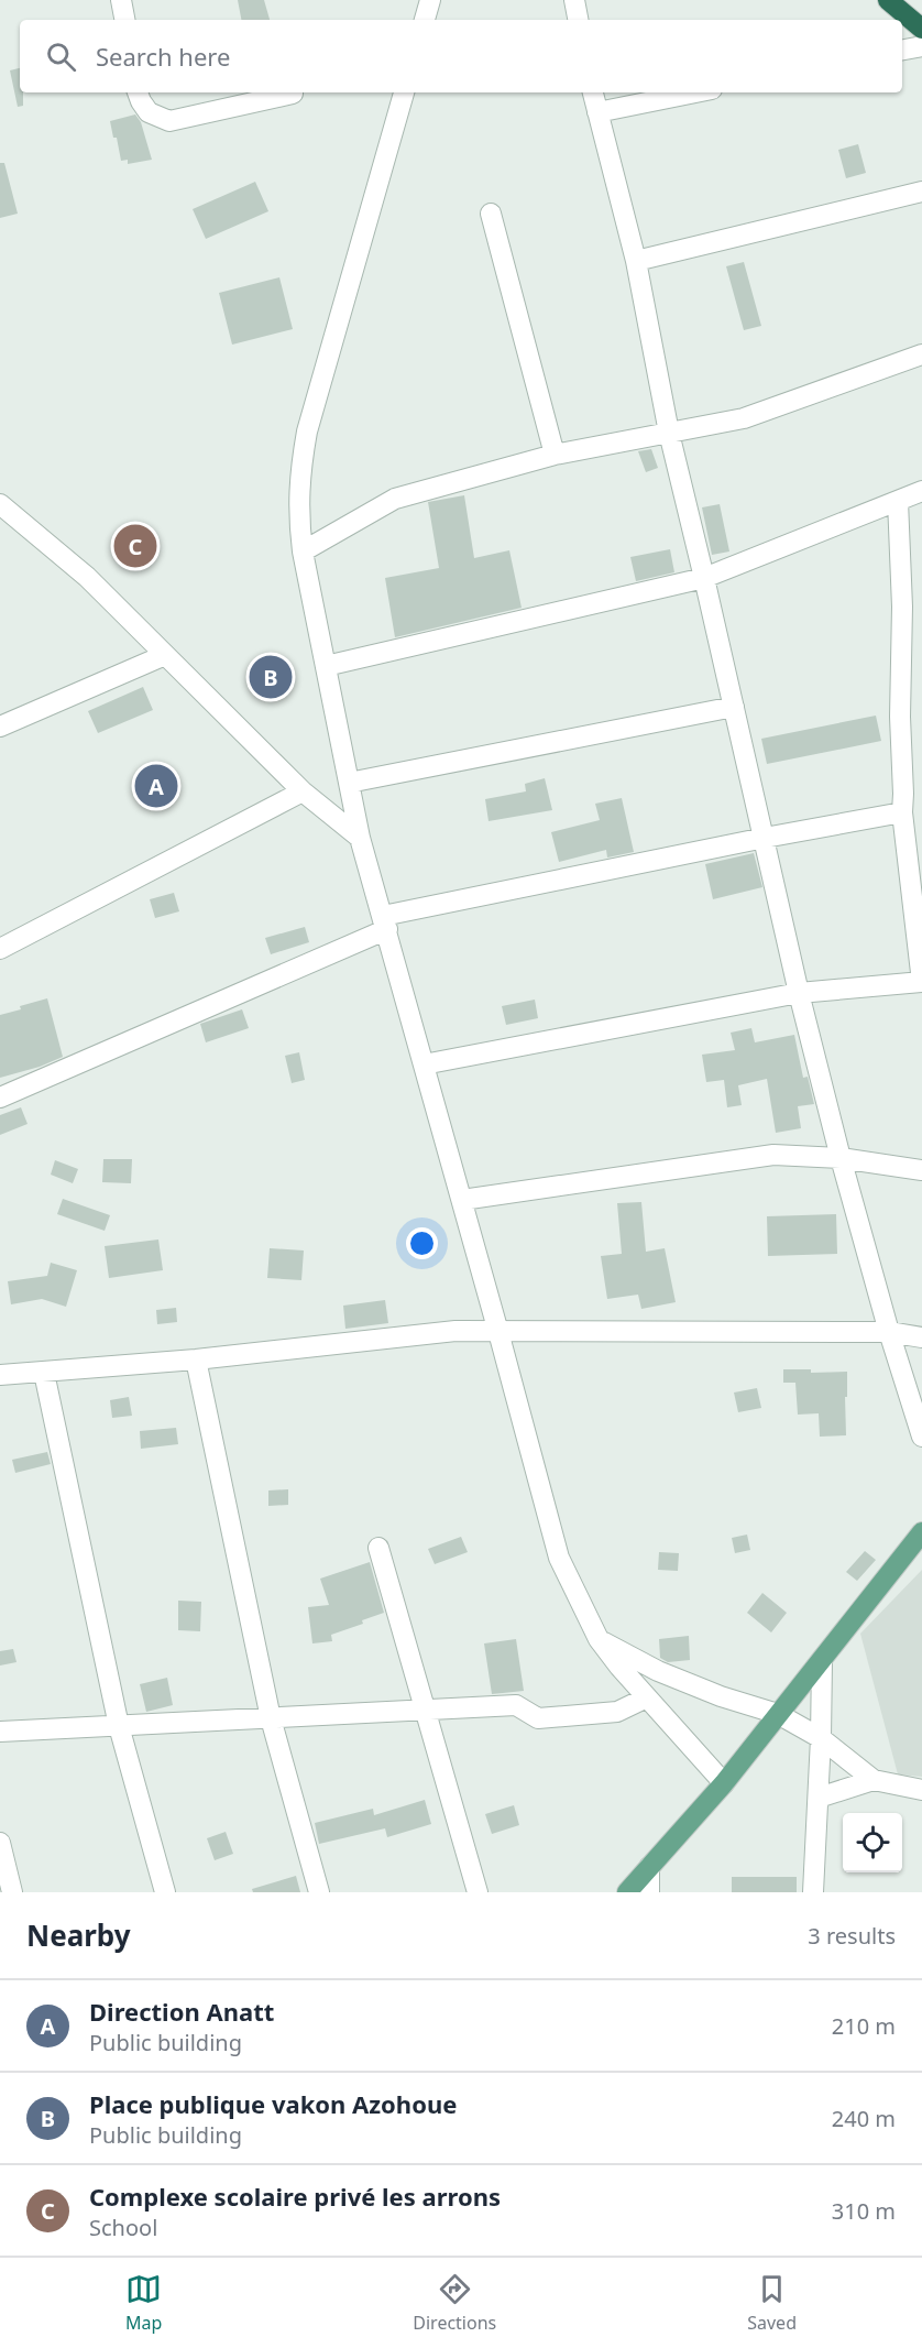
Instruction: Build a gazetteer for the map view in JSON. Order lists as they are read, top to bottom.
{
  "page": {
    "search": "Search here",
    "pins": ["C", "B", "A"],
    "heading": ["Nearby", "3 results"],
    "list": [
      {
        "mark": "A",
        "name": "Direction Anatt",
        "note": "Public building",
        "value": "210 m"
      },
      {
        "mark": "B",
        "name": "Place publique vakon Azohoue",
        "note": "Public building",
        "value": "240 m"
      },
      {
        "mark": "C",
        "name": "Complexe scolaire privé les arrons",
        "note": "School",
        "value": "310 m"
      }
    ],
    "nav": ["Map", "Directions", "Saved"]
  }
}
